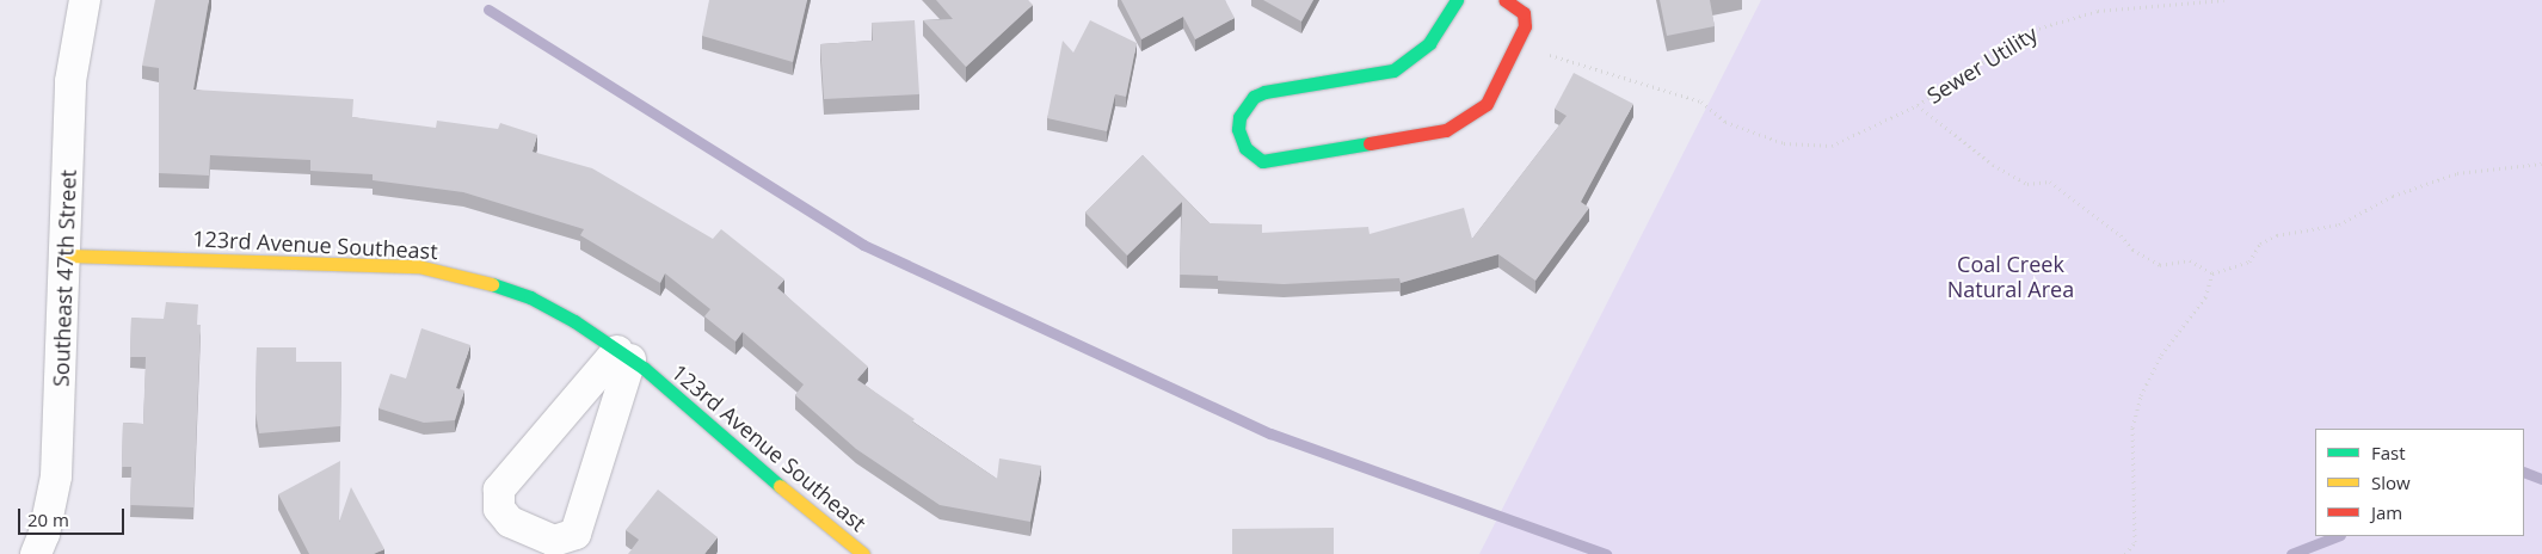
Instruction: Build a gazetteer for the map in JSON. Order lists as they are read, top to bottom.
{
  "streets": {
    "street": ["123rd Avenue Southeast", "Southeast 47th Street"],
    "path": ["Sewer Utility"]
  },
  "crossings": [
    ["123rd Avenue Southeast", "Southeast 47th Street"]
  ],
  "parks": ["Coal Creek Natural Area"],
  "legend": ["Fast", "Slow", "Jam"],
  "scale_bar": "20 m"
}
